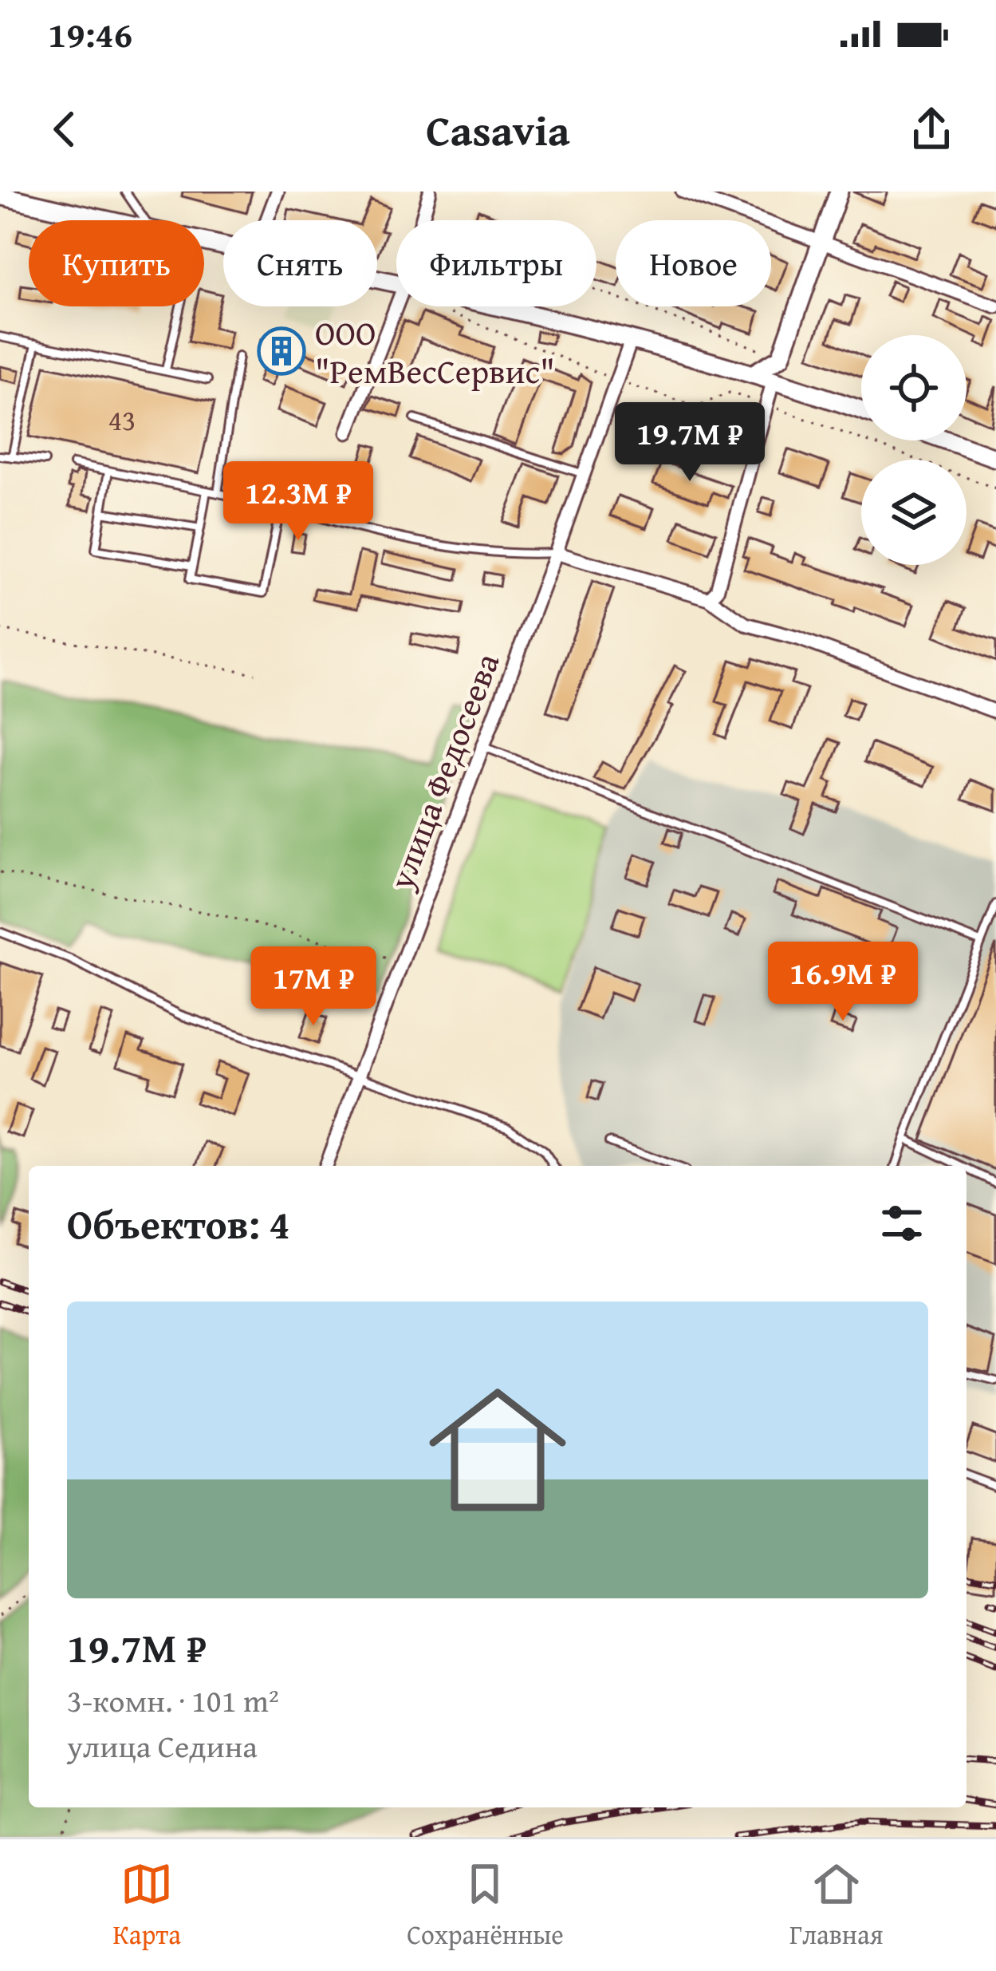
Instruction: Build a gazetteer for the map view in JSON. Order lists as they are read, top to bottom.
{
  "streets": {
    "street": ["улица Федосеева"]
  },
  "places": {
    "building": ["ООО \"РемВесСервис\""]
  },
  "house_numbers": ["43"],
  "page": {
    "status": "19:46",
    "header": "Casavia",
    "chip": [
      "Купить",
      "Снять",
      "Фильтры",
      "Новое"
    ],
    "price": [
      "19.7M ₽",
      "12.3M ₽",
      "16.9M ₽",
      "17M ₽"
    ],
    "heading": "Объектов: 4",
    "list": [
      {
        "name": "19.7M ₽",
        "note": "3-комн. · 101 m² · улица Седина"
      }
    ],
    "tabs": ["Карта", "Сохранённые", "Главная"]
  }
}
